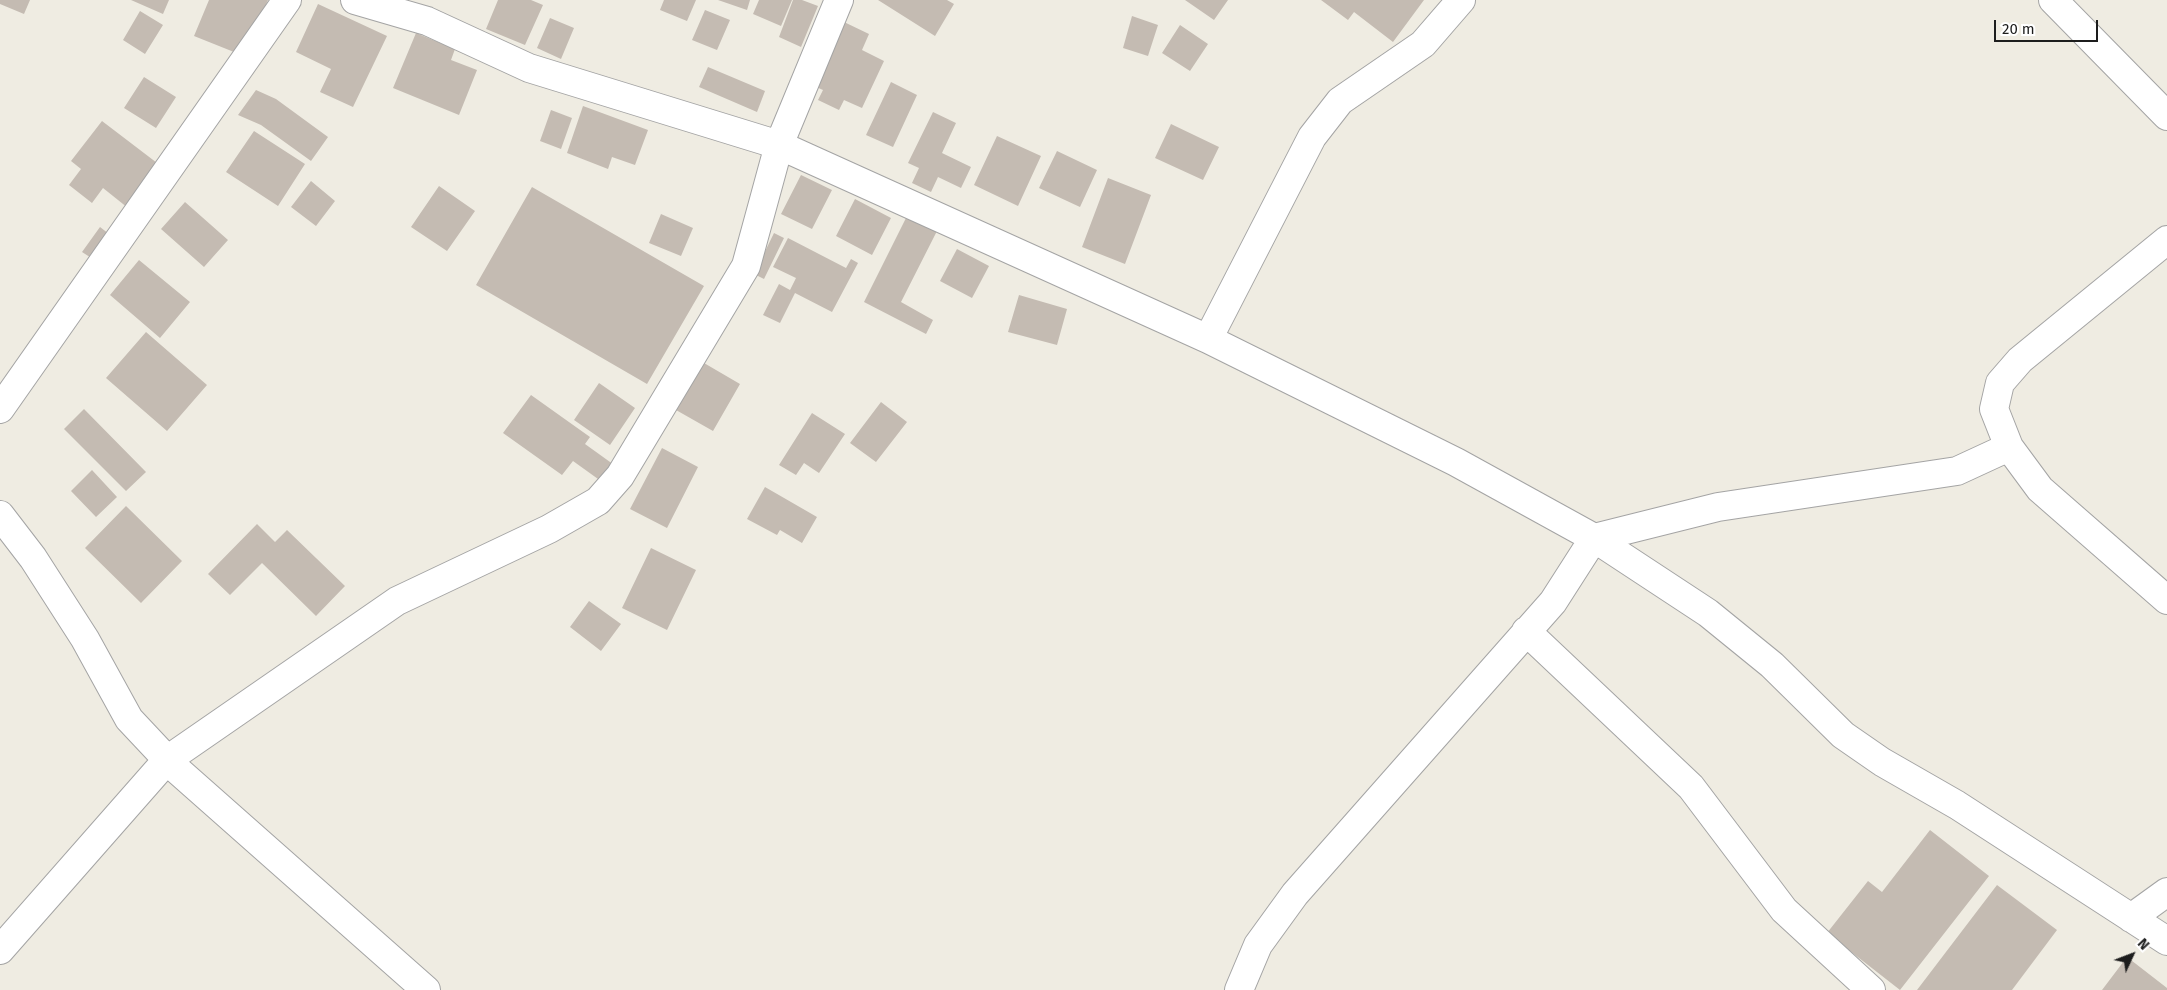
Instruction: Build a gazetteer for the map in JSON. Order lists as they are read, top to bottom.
{
  "scale_bar": "20 m",
  "north": "top right"
}
